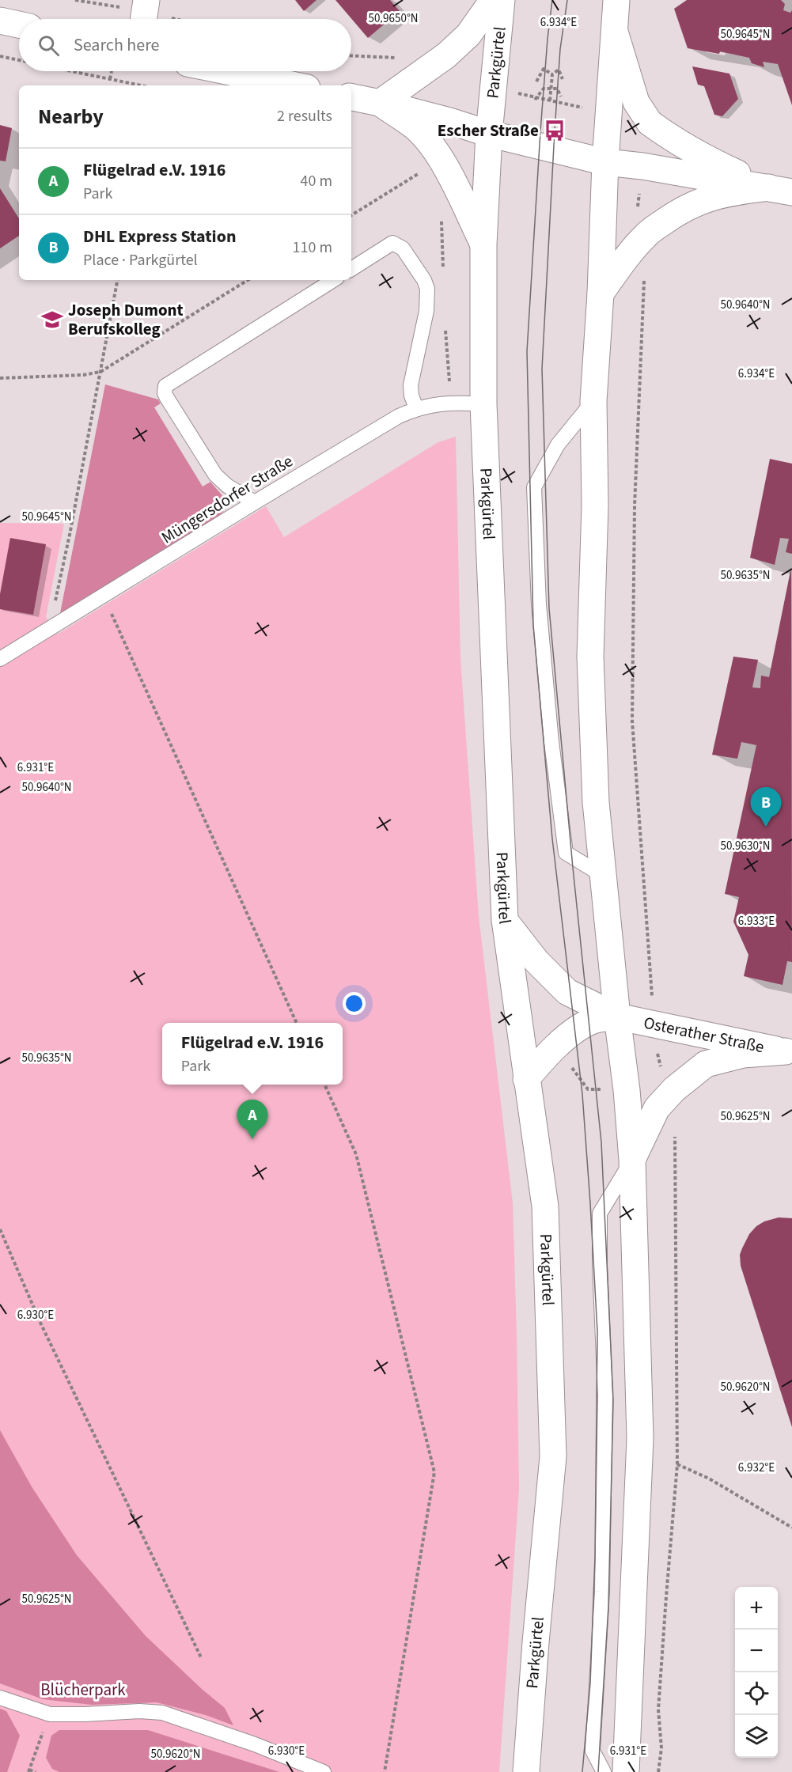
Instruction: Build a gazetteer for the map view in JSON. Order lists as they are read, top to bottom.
{
  "streets": {
    "main road": ["Parkgürtel", "Osterather Straße"],
    "lane": ["Müngersdorfer Straße"]
  },
  "crossings": [
    ["Parkgürtel", "Müngersdorfer Straße"]
  ],
  "parks": ["Blücherpark"],
  "places": {
    "bus stop": ["Escher Straße"],
    "school or university": ["Joseph Dumont Berufskolleg"]
  },
  "page": {
    "search": "Search here",
    "heading": ["Nearby", "2 results"],
    "list": [
      {
        "mark": "A",
        "name": "Flügelrad e.V. 1916",
        "note": "Park",
        "value": "40 m"
      },
      {
        "mark": "B",
        "name": "DHL Express Station",
        "note": "Place · Parkgürtel",
        "value": "110 m"
      }
    ],
    "pins": ["B", "A"],
    "popup": ["Flügelrad e.V. 1916", "Park"],
    "map_buttons": ["+", "−"]
  },
  "coordinates": [
    "50.9650°N",
    "6.934°E",
    "50.9645°N",
    "50.9640°N",
    "50.9635°N",
    "6.931°E",
    "50.9630°N",
    "6.933°E",
    "50.9625°N",
    "6.930°E",
    "50.9620°N",
    "6.932°E"
  ]
}
